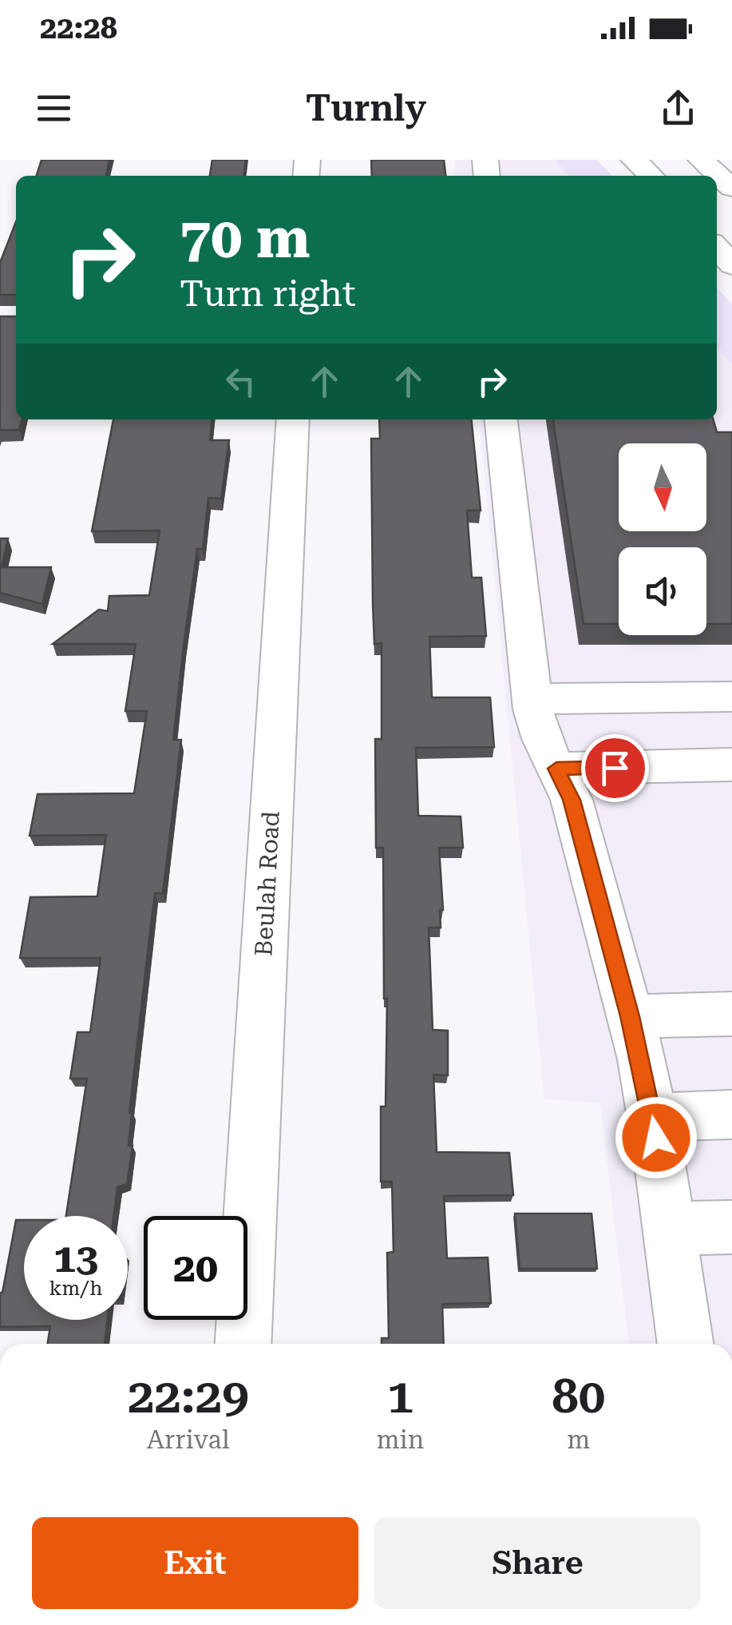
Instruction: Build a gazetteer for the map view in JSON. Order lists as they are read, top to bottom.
{
  "streets": {
    "main road": ["Beulah Road"]
  },
  "north": "bottom",
  "page": {
    "status": "22:28",
    "header": "Turnly",
    "turn": ["70 m", "Turn right"],
    "speed": "13 km/h",
    "limit": "20",
    "eta": [
      "22:29",
      "Arrival",
      "1",
      "min",
      "80",
      "m"
    ],
    "buttons": ["Exit", "Share"]
  }
}
